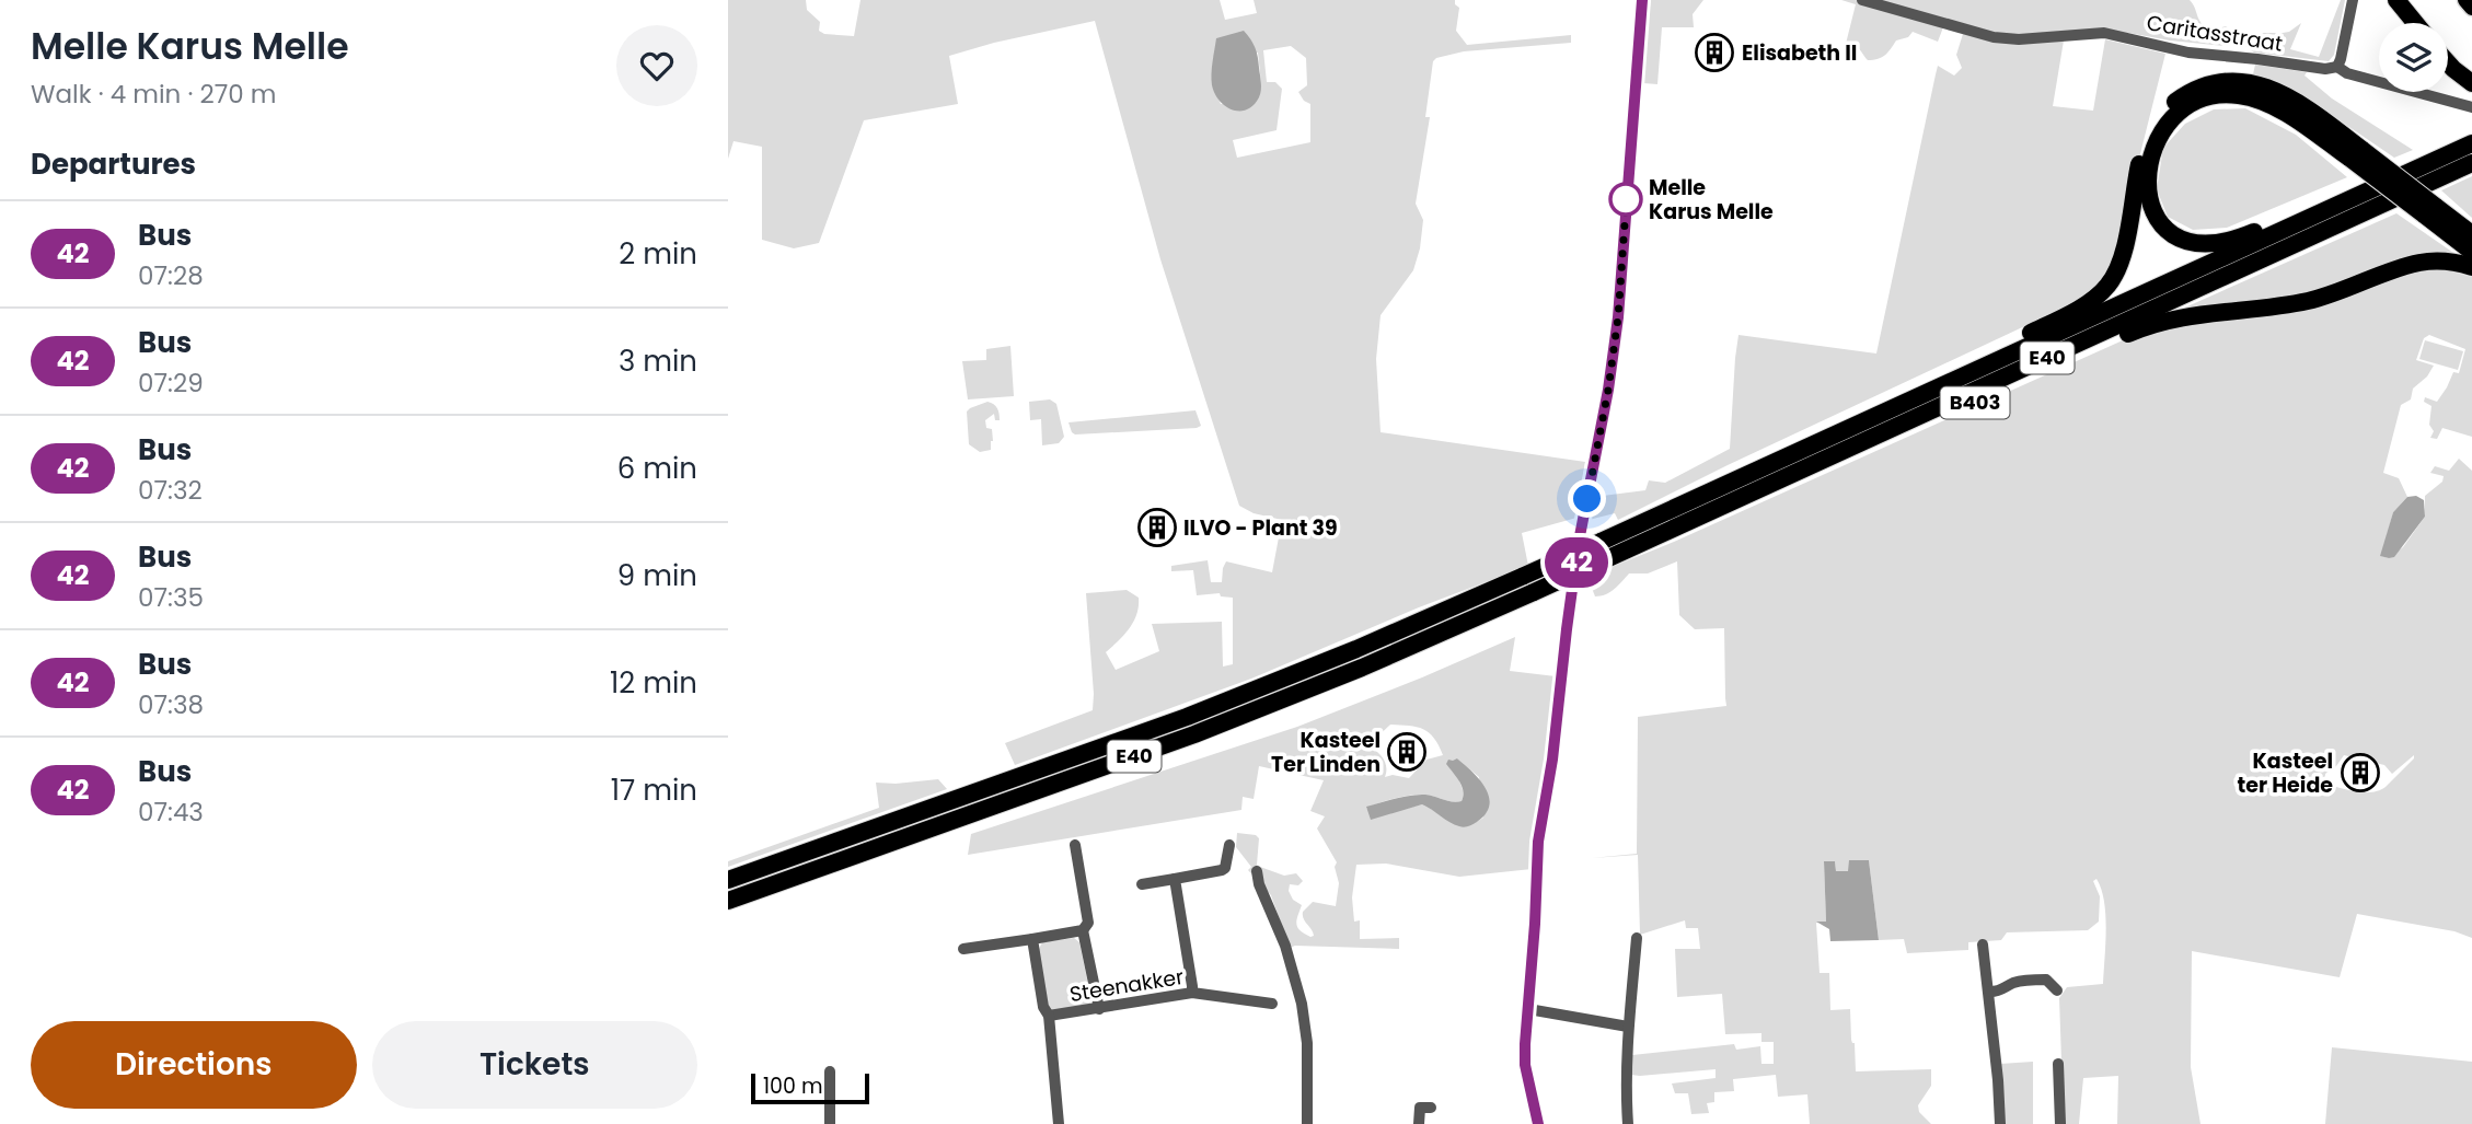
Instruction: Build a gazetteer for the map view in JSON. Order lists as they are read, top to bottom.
{
  "streets": {
    "highway": ["E40", "B403"],
    "street": ["Caritasstraat", "Steenakker"]
  },
  "crossings": [
    ["E40", "B403"]
  ],
  "places": {
    "building": [
      "Elisabeth II",
      "ILVO - Plant 39",
      "Kasteel Ter Linden",
      "Kasteel ter Heide"
    ],
    "other": ["Melle Karus Melle"]
  },
  "lines": ["bus line 42"],
  "scale_bar": "100 m",
  "page": {
    "heading": [
      ["Melle Karus Melle", "Walk · 4 min · 270 m"],
      "Departures"
    ],
    "on_map": "42",
    "list": [
      {
        "mark": "42",
        "name": "Bus",
        "note": "07:28",
        "value": "2 min"
      },
      {
        "mark": "42",
        "name": "Bus",
        "note": "07:29",
        "value": "3 min"
      },
      {
        "mark": "42",
        "name": "Bus",
        "note": "07:32",
        "value": "6 min"
      },
      {
        "mark": "42",
        "name": "Bus",
        "note": "07:35",
        "value": "9 min"
      },
      {
        "mark": "42",
        "name": "Bus",
        "note": "07:38",
        "value": "12 min"
      },
      {
        "mark": "42",
        "name": "Bus",
        "note": "07:43",
        "value": "17 min"
      }
    ],
    "buttons": ["Directions", "Tickets"],
    "scale": "100 m"
  }
}
